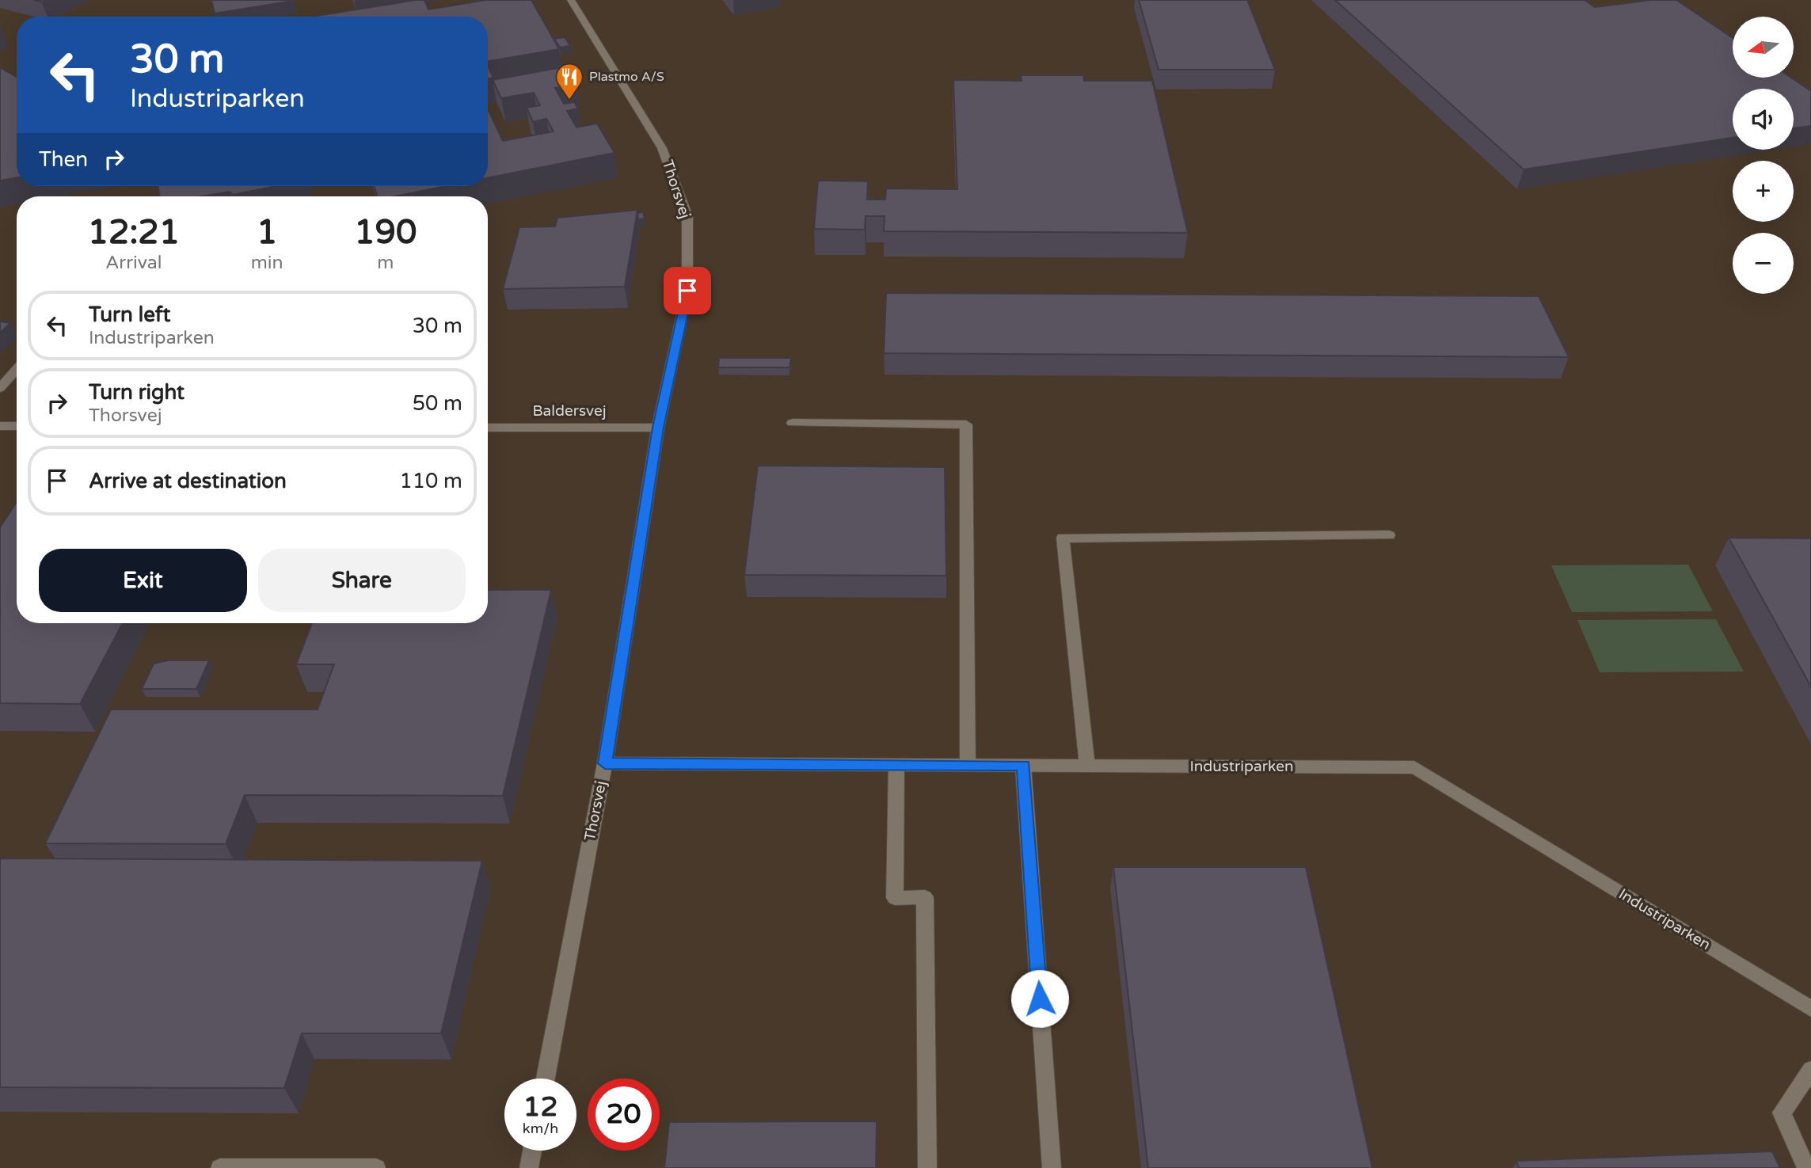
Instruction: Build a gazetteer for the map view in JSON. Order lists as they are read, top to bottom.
{
  "streets": {
    "street": ["Thorsvej", "Baldersvej", "Industriparken"]
  },
  "crossings": [
    ["Thorsvej", "Baldersvej"],
    ["Thorsvej", "Industriparken"]
  ],
  "places": {
    "restaurant": ["Plastmo A/S"]
  },
  "north": "left",
  "page": {
    "map_buttons": ["+", "−"],
    "turn": ["30 m", "Industriparken"],
    "then": "Then",
    "eta": [
      "12:21",
      "Arrival",
      "1",
      "min",
      "190",
      "m"
    ],
    "list": [
      {
        "name": "Turn left",
        "note": "Industriparken",
        "value": "30 m"
      },
      {
        "name": "Turn right",
        "note": "Thorsvej",
        "value": "50 m"
      },
      {
        "name": "Arrive at destination",
        "value": "110 m"
      }
    ],
    "buttons": ["Exit", "Share"],
    "speed": "12 km/h",
    "limit": "20"
  }
}
